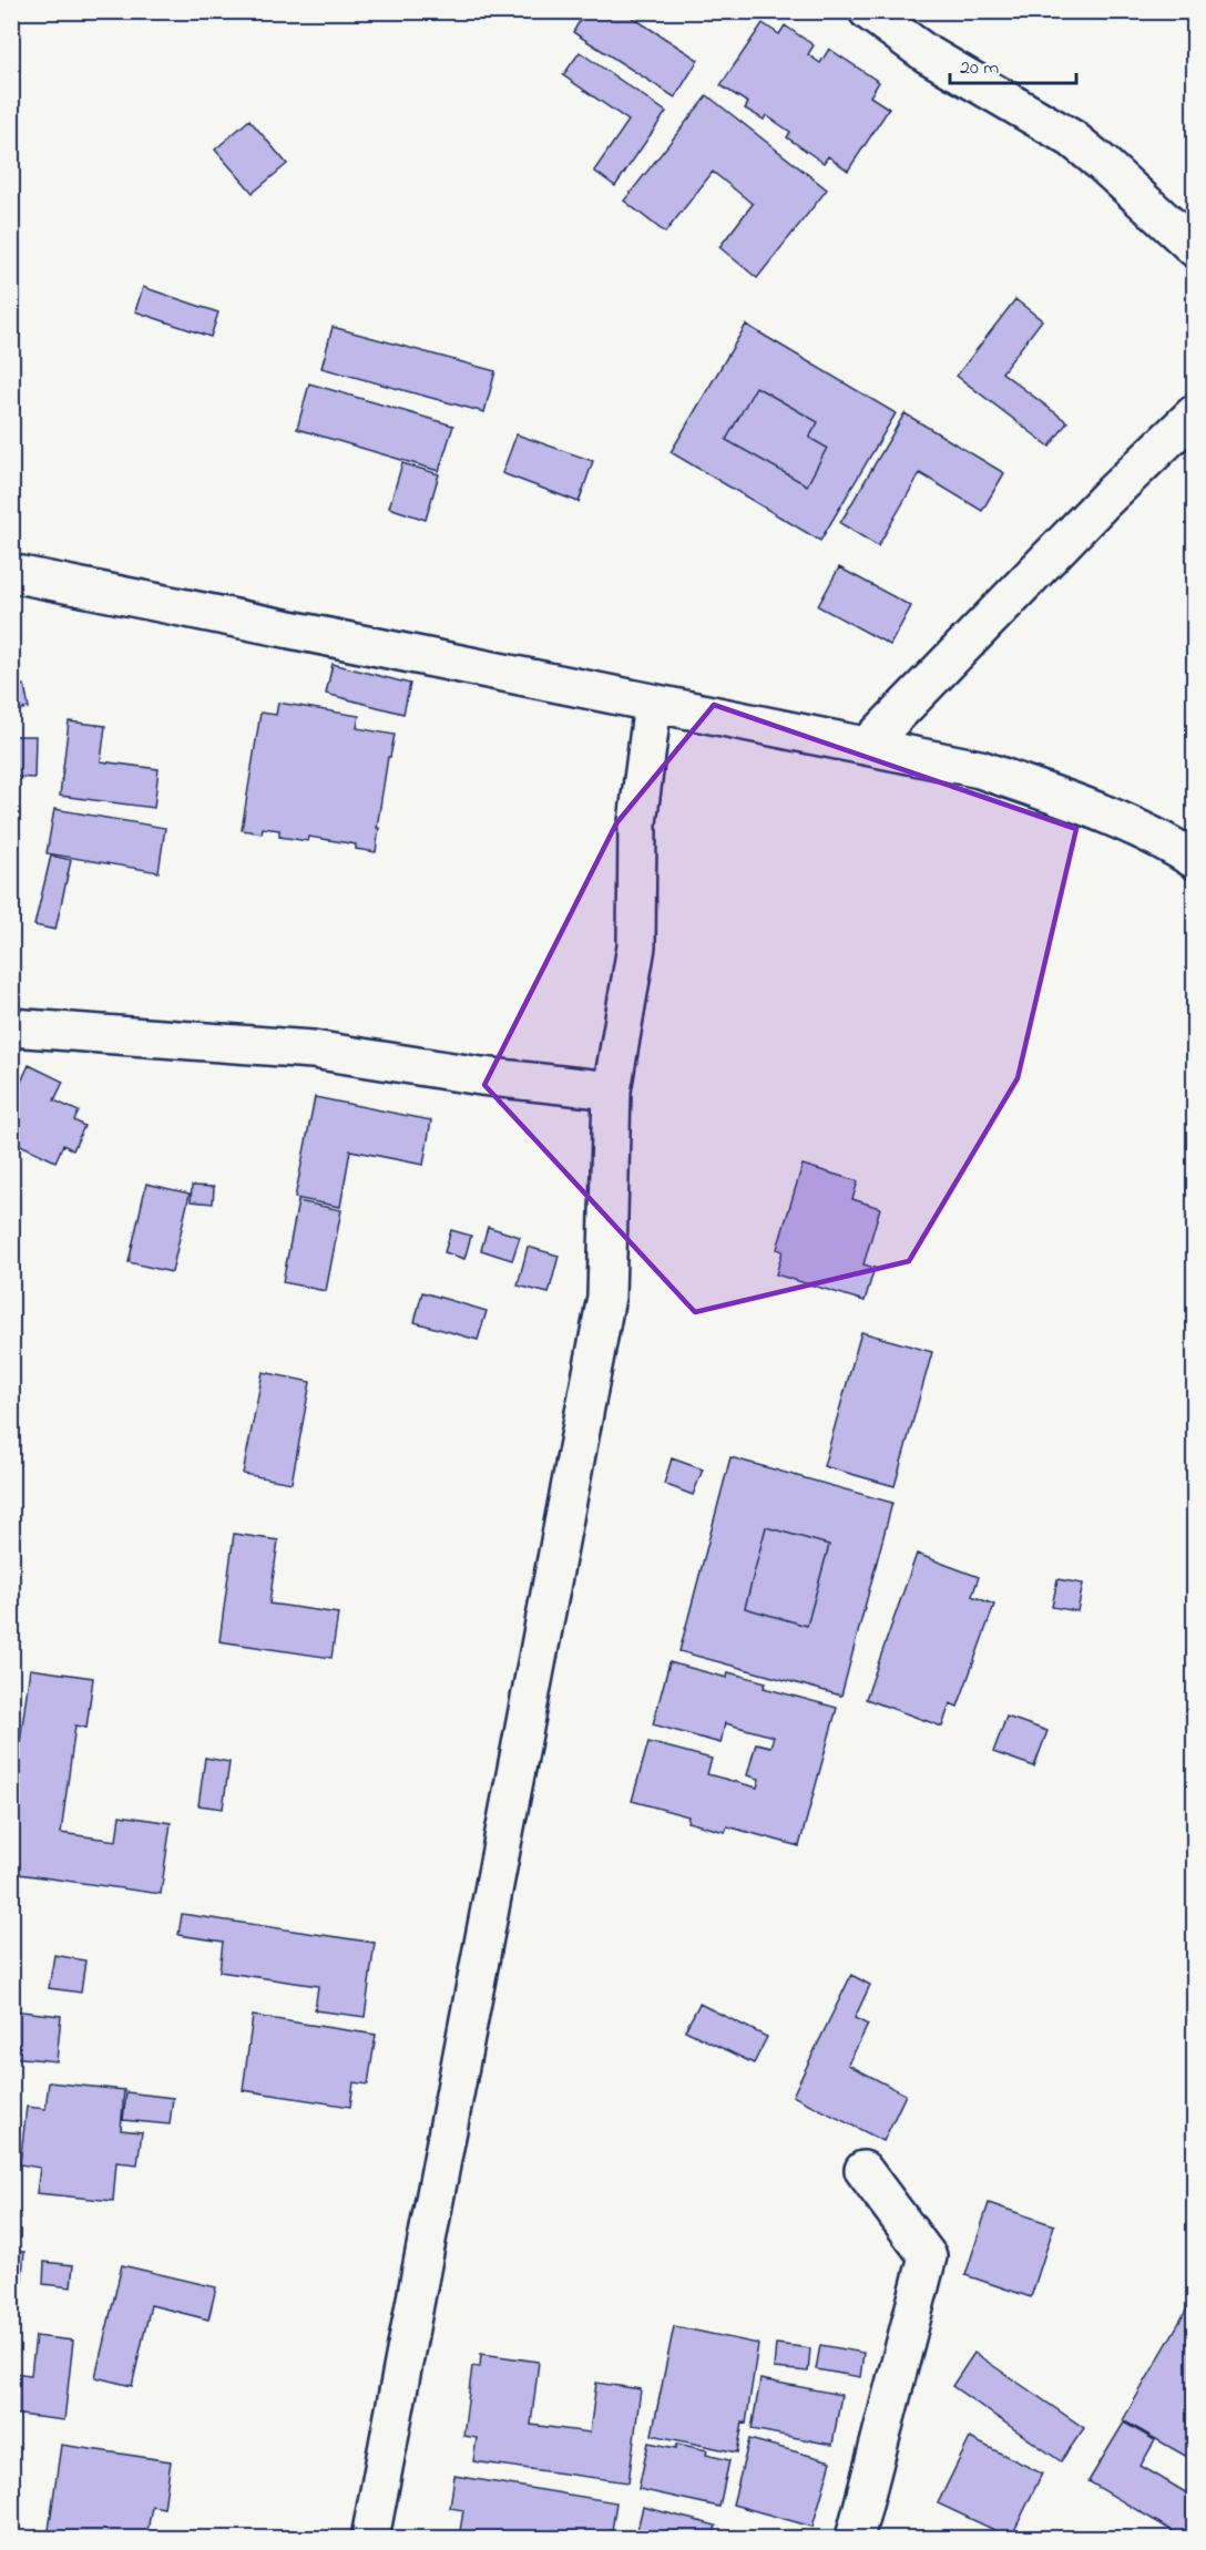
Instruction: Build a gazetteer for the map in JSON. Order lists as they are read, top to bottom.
{
  "scale_bar": "20 m"
}
